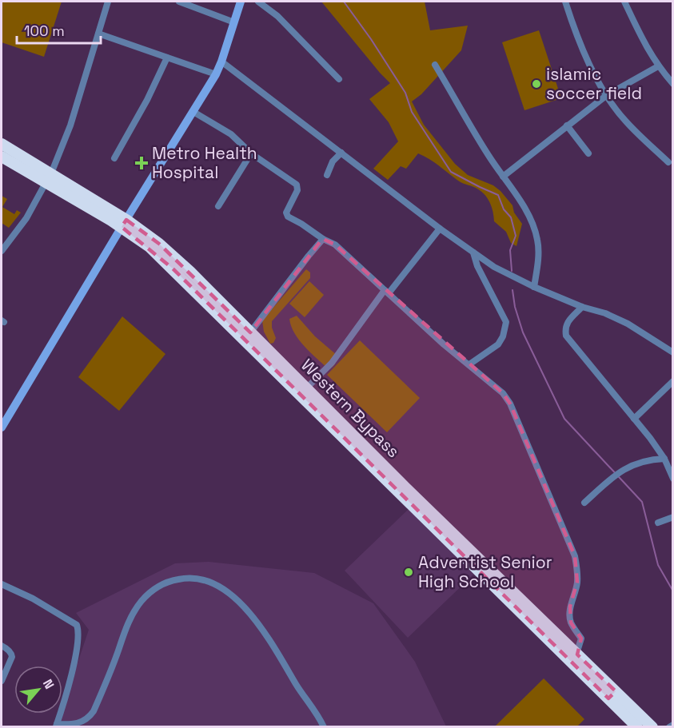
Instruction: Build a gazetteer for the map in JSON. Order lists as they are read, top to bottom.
{
  "streets": {
    "highway": ["Western Bypass"]
  },
  "places": {
    "other": ["islamic soccer field", "Adventist Senior High School"],
    "health": ["Metro Health Hospital"]
  },
  "scale_bar": "100 m",
  "north": "top right"
}
